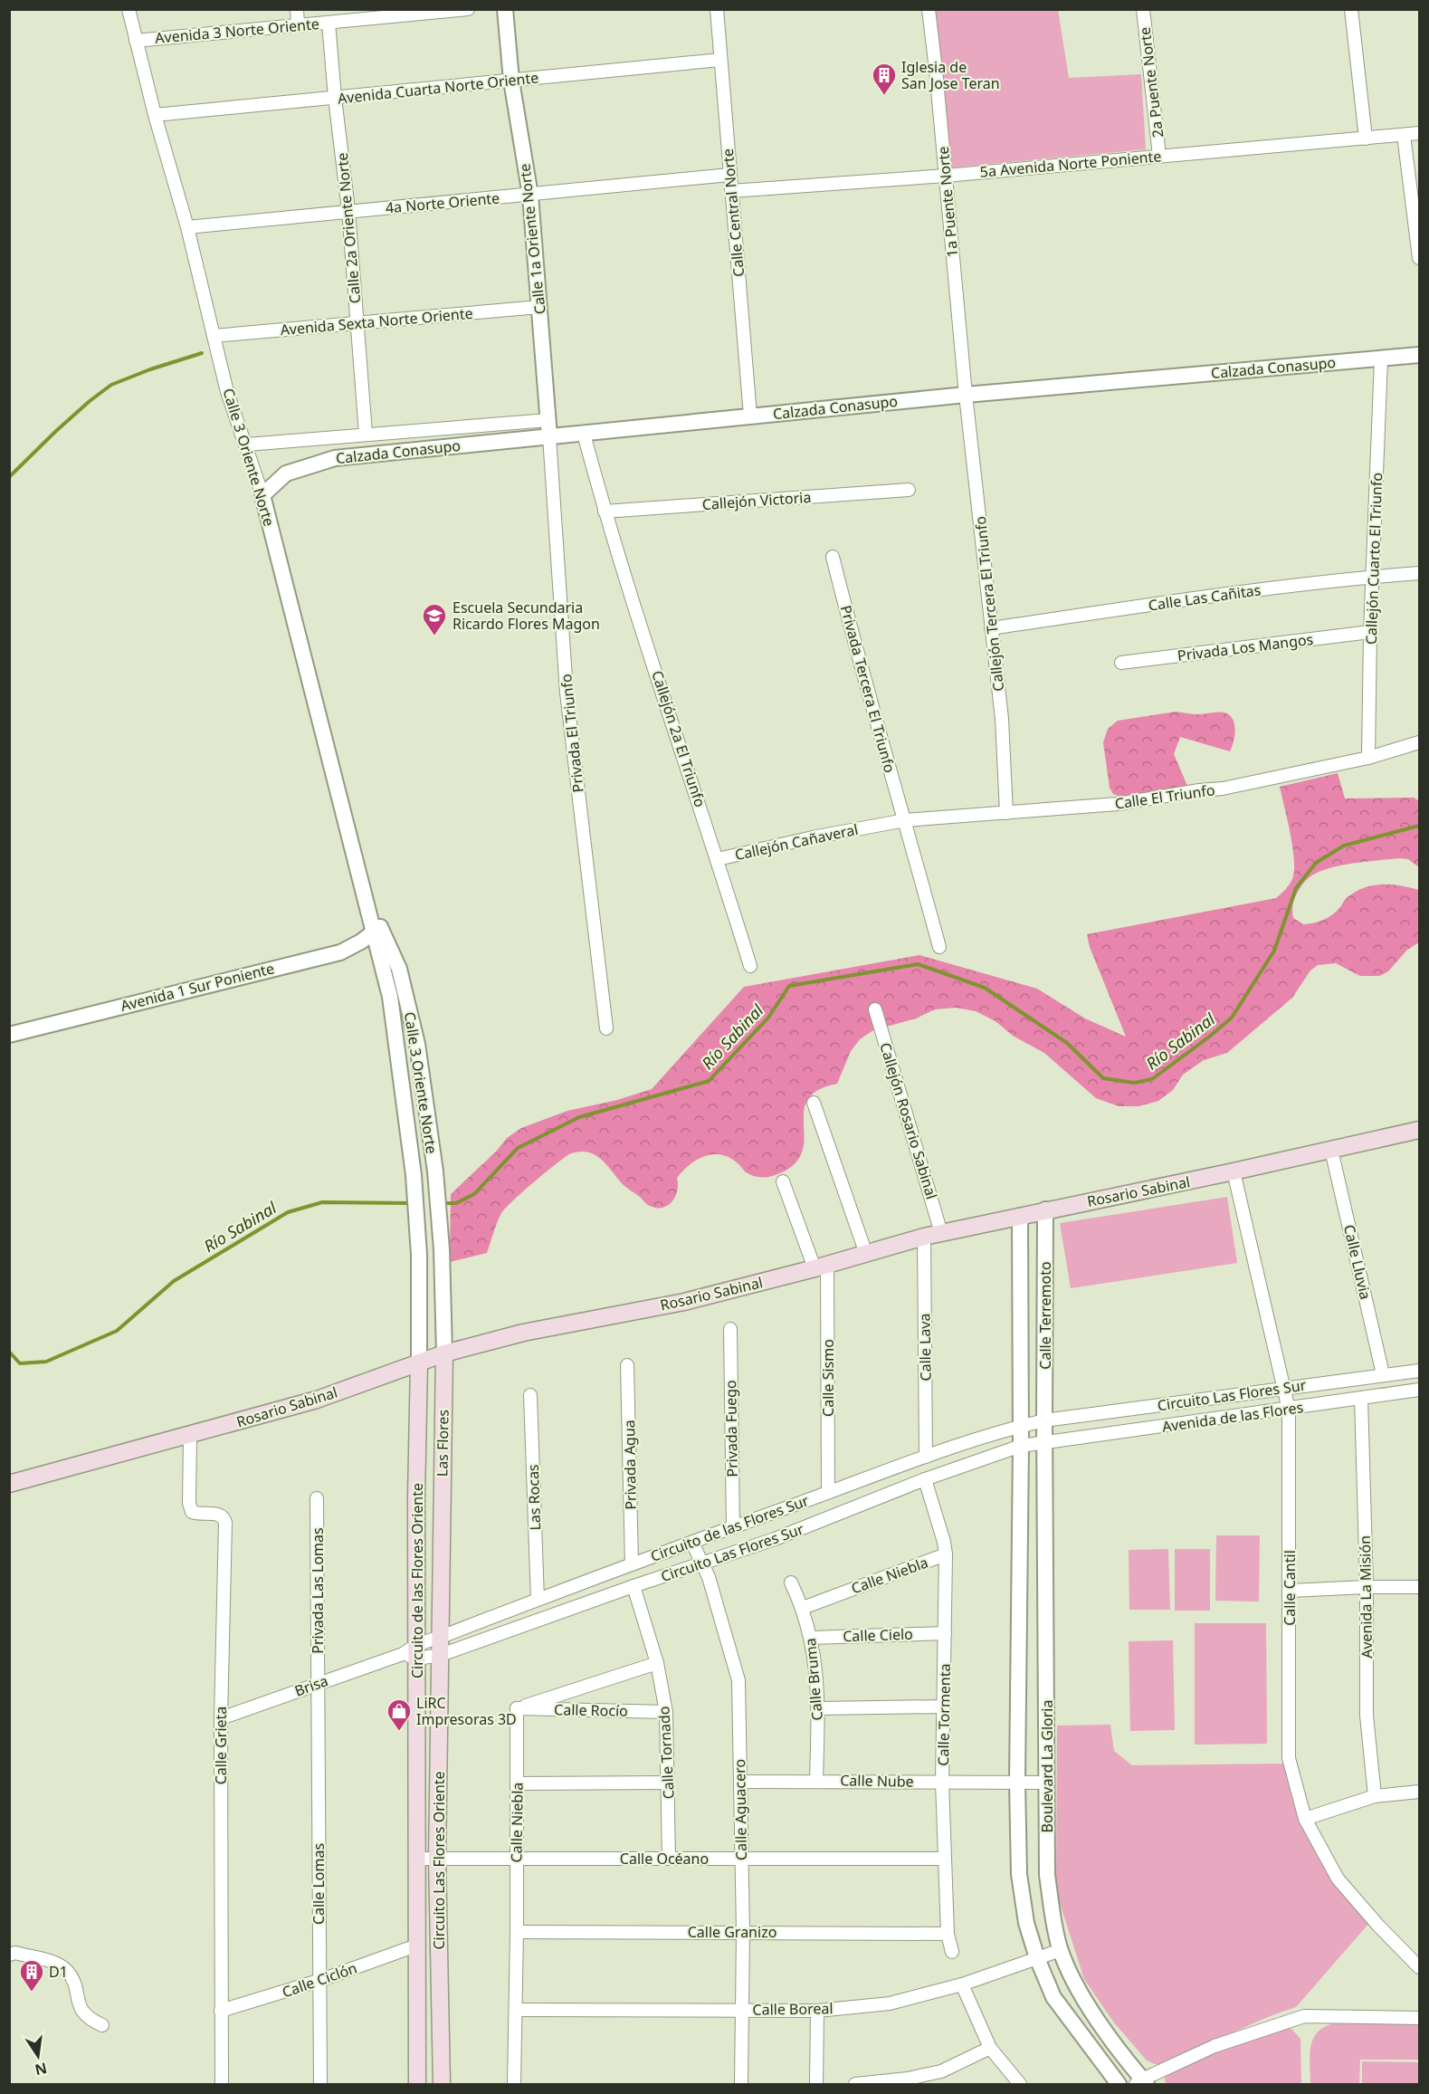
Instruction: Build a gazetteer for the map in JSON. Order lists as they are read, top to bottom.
{
  "streets": {
    "main road": [
      "Rosario Sabinal",
      "Las Flores",
      "Circuito de las Flores Oriente",
      "Circuito Las Flores Oriente"
    ],
    "street": [
      "Avenida 3 Norte Oriente",
      "2a Puente Norte",
      "Avenida Cuarta Norte Oriente",
      "5a Avenida Norte Poniente",
      "1a Puente Norte",
      "4a Norte Oriente",
      "Calle Central Norte",
      "Calle 2a Oriente Norte",
      "Calle 1a Oriente Norte",
      "Avenida Sexta Norte Oriente",
      "Calzada Conasupo",
      "Calle 3 Oriente Norte",
      "Callejón Victoria",
      "Callejón Cuarto El Triunfo",
      "Calle Las Cañitas",
      "Callejón Tercera El Triunfo",
      "Privada Los Mangos",
      "Privada Tercera El Triunfo",
      "Privada El Triunfo",
      "Callejón 2a El Triunfo",
      "Calle El Triunfo",
      "Callejón Cañaveral",
      "Avenida 1 Sur Poniente",
      "Callejón Rosario Sabinal",
      "Calle Lluvia",
      "Calle Terremoto",
      "Calle Lava",
      "Calle Sismo",
      "Circuito Las Flores Sur",
      "Avenida de las Flores",
      "Privada Fuego",
      "Privada Agua",
      "Las Rocas",
      "Circuito de las Flores Sur",
      "Calle Niebla",
      "Calle Cantil",
      "Privada Las Lomas",
      "Avenida La Misión",
      "Calle Cielo",
      "Calle Bruma",
      "Brisa",
      "Calle Rocío",
      "Calle Tormenta",
      "Calle Grieta",
      "Calle Tornado",
      "Boulevard La Gloria",
      "Calle Nube",
      "Calle Aguacero",
      "Calle Océano",
      "Calle Lomas",
      "Calle Granizo",
      "Calle Ciclón",
      "Calle Boreal"
    ]
  },
  "crossings": [
    ["Avenida 3 Norte Oriente", "Calle 2a Oriente Norte"],
    ["Avenida 3 Norte Oriente", "Calle 3 Oriente Norte"],
    ["2a Puente Norte", "5a Avenida Norte Poniente"],
    ["Avenida Cuarta Norte Oriente", "Calle Central Norte"],
    ["Avenida Cuarta Norte Oriente", "Calle 2a Oriente Norte"],
    ["Avenida Cuarta Norte Oriente", "Calle 1a Oriente Norte"],
    ["Avenida Cuarta Norte Oriente", "Calle 3 Oriente Norte"],
    ["5a Avenida Norte Poniente", "1a Puente Norte"],
    ["5a Avenida Norte Poniente", "Calle Central Norte"],
    ["1a Puente Norte", "Calzada Conasupo"],
    ["1a Puente Norte", "Callejón Tercera El Triunfo"],
    ["4a Norte Oriente", "Calle Central Norte"],
    ["4a Norte Oriente", "Calle 2a Oriente Norte"],
    ["4a Norte Oriente", "Calle 1a Oriente Norte"],
    ["4a Norte Oriente", "Calle 3 Oriente Norte"],
    ["Calle Central Norte", "Calzada Conasupo"],
    ["Calle 2a Oriente Norte", "Avenida Sexta Norte Oriente"],
    ["Calle 1a Oriente Norte", "Avenida Sexta Norte Oriente"],
    ["Calle 1a Oriente Norte", "Calzada Conasupo"],
    ["Calle 1a Oriente Norte", "Privada El Triunfo"],
    ["Avenida Sexta Norte Oriente", "Calle 3 Oriente Norte"],
    ["Calzada Conasupo", "Calle 3 Oriente Norte"],
    ["Calzada Conasupo", "Callejón Cuarto El Triunfo"],
    ["Calzada Conasupo", "Callejón Tercera El Triunfo"],
    ["Calzada Conasupo", "Privada El Triunfo"],
    ["Calzada Conasupo", "Callejón 2a El Triunfo"],
    ["Calle 3 Oriente Norte", "Avenida 1 Sur Poniente"],
    ["Calle 3 Oriente Norte", "Las Flores"],
    ["Calle 3 Oriente Norte", "Circuito de las Flores Oriente"],
    ["Callejón Victoria", "Callejón 2a El Triunfo"],
    ["Callejón Cuarto El Triunfo", "Calle Las Cañitas"],
    ["Callejón Cuarto El Triunfo", "Privada Los Mangos"],
    ["Callejón Cuarto El Triunfo", "Calle El Triunfo"],
    ["Calle Las Cañitas", "Callejón Tercera El Triunfo"],
    ["Callejón Tercera El Triunfo", "Calle El Triunfo"],
    ["Privada Tercera El Triunfo", "Calle El Triunfo"],
    ["Privada Tercera El Triunfo", "Callejón Cañaveral"],
    ["Callejón 2a El Triunfo", "Callejón Cañaveral"],
    ["Calle El Triunfo", "Callejón Cañaveral"],
    ["Callejón Rosario Sabinal", "Rosario Sabinal"],
    ["Rosario Sabinal", "Calle Lluvia"],
    ["Rosario Sabinal", "Calle Terremoto"],
    ["Rosario Sabinal", "Calle Lava"],
    ["Rosario Sabinal", "Calle Sismo"],
    ["Rosario Sabinal", "Las Flores"],
    ["Rosario Sabinal", "Circuito de las Flores Oriente"],
    ["Rosario Sabinal", "Calle Cantil"],
    ["Rosario Sabinal", "Calle Grieta"],
    ["Calle Lluvia", "Circuito Las Flores Sur"],
    ["Calle Terremoto", "Circuito Las Flores Sur"],
    ["Calle Terremoto", "Circuito de las Flores Sur"],
    ["Calle Terremoto", "Boulevard La Gloria"],
    ["Calle Lava", "Circuito de las Flores Sur"],
    ["Calle Sismo", "Circuito de las Flores Sur"],
    ["Circuito Las Flores Sur", "Avenida de las Flores"],
    ["Circuito Las Flores Sur", "Circuito de las Flores Sur"],
    ["Circuito Las Flores Sur", "Circuito de las Flores Oriente"],
    ["Circuito Las Flores Sur", "Calle Cantil"],
    ["Circuito Las Flores Sur", "Brisa"],
    ["Circuito Las Flores Sur", "Calle Tormenta"],
    ["Circuito Las Flores Sur", "Calle Tornado"],
    ["Circuito Las Flores Sur", "Boulevard La Gloria"],
    ["Circuito Las Flores Sur", "Calle Aguacero"],
    ["Circuito Las Flores Sur", "Circuito Las Flores Oriente"],
    ["Avenida de las Flores", "Calle Cantil"],
    ["Avenida de las Flores", "Avenida La Misión"],
    ["Avenida de las Flores", "Boulevard La Gloria"],
    ["Privada Fuego", "Circuito de las Flores Sur"],
    ["Las Flores", "Circuito de las Flores Sur"],
    ["Las Flores", "Circuito Las Flores Oriente"],
    ["Privada Agua", "Circuito de las Flores Sur"],
    ["Las Rocas", "Circuito de las Flores Sur"],
    ["Circuito de las Flores Sur", "Circuito de las Flores Oriente"],
    ["Circuito de las Flores Sur", "Brisa"],
    ["Circuito de las Flores Sur", "Boulevard La Gloria"],
    ["Circuito de las Flores Sur", "Calle Aguacero"],
    ["Circuito de las Flores Sur", "Circuito Las Flores Oriente"],
    ["Calle Niebla", "Calle Bruma"],
    ["Calle Niebla", "Calle Rocío"],
    ["Calle Niebla", "Calle Tormenta"],
    ["Calle Niebla", "Calle Océano"],
    ["Calle Niebla", "Calle Granizo"],
    ["Calle Niebla", "Calle Boreal"],
    ["Circuito de las Flores Oriente", "Brisa"],
    ["Circuito de las Flores Oriente", "Calle Océano"],
    ["Circuito de las Flores Oriente", "Calle Ciclón"],
    ["Privada Las Lomas", "Brisa"],
    ["Privada Las Lomas", "Calle Lomas"],
    ["Calle Cielo", "Calle Bruma"],
    ["Calle Cielo", "Calle Tormenta"],
    ["Calle Bruma", "Calle Nube"],
    ["Brisa", "Calle Grieta"],
    ["Brisa", "Calle Lomas"],
    ["Calle Rocío", "Calle Tornado"],
    ["Calle Tormenta", "Calle Nube"],
    ["Calle Tormenta", "Calle Océano"],
    ["Calle Tormenta", "Calle Granizo"],
    ["Calle Grieta", "Calle Ciclón"],
    ["Calle Tornado", "Calle Océano"],
    ["Boulevard La Gloria", "Calle Nube"],
    ["Boulevard La Gloria", "Calle Boreal"],
    ["Calle Nube", "Calle Aguacero"],
    ["Calle Aguacero", "Calle Océano"],
    ["Calle Aguacero", "Calle Granizo"],
    ["Calle Aguacero", "Calle Boreal"],
    ["Calle Océano", "Circuito Las Flores Oriente"],
    ["Calle Lomas", "Calle Ciclón"]
  ],
  "water": ["Río Sabinal"],
  "places": {
    "building": ["Iglesia de San Jose Teran", "D1"],
    "school or university": ["Escuela Secundaria Ricardo Flores Magon"],
    "shop": ["LiRC Impresoras 3D"]
  },
  "north": "bottom"
}
